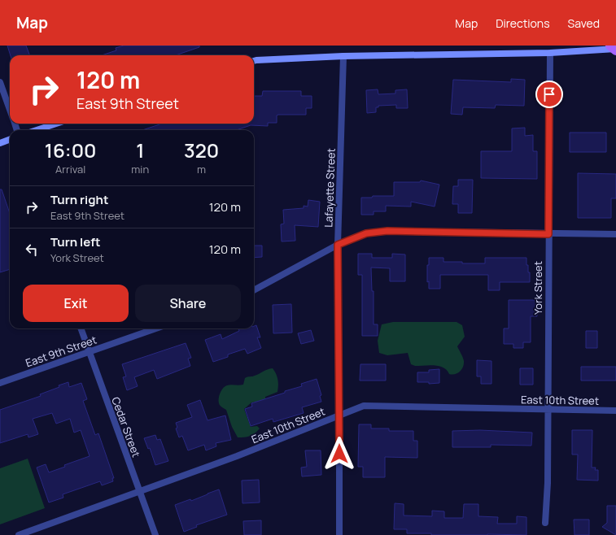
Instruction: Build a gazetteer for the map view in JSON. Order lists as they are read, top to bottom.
{
  "streets": {
    "street": [
      "Lafayette Street",
      "York Street",
      "East 9th Street",
      "East 10th Street",
      "Cedar Street"
    ]
  },
  "crossings": [
    ["Lafayette Street", "East 10th Street"],
    ["York Street", "East 10th Street"],
    ["East 9th Street", "Cedar Street"],
    ["East 10th Street", "Cedar Street"]
  ],
  "page": {
    "header": "Map",
    "nav": ["Map", "Directions", "Saved"],
    "turn": ["120 m", "East 9th Street"],
    "eta": [
      "16:00",
      "Arrival",
      "1",
      "min",
      "320",
      "m"
    ],
    "list": [
      {
        "name": "Turn right",
        "note": "East 9th Street",
        "value": "120 m"
      },
      {
        "name": "Turn left",
        "note": "York Street",
        "value": "120 m"
      }
    ],
    "buttons": ["Exit", "Share"]
  }
}
